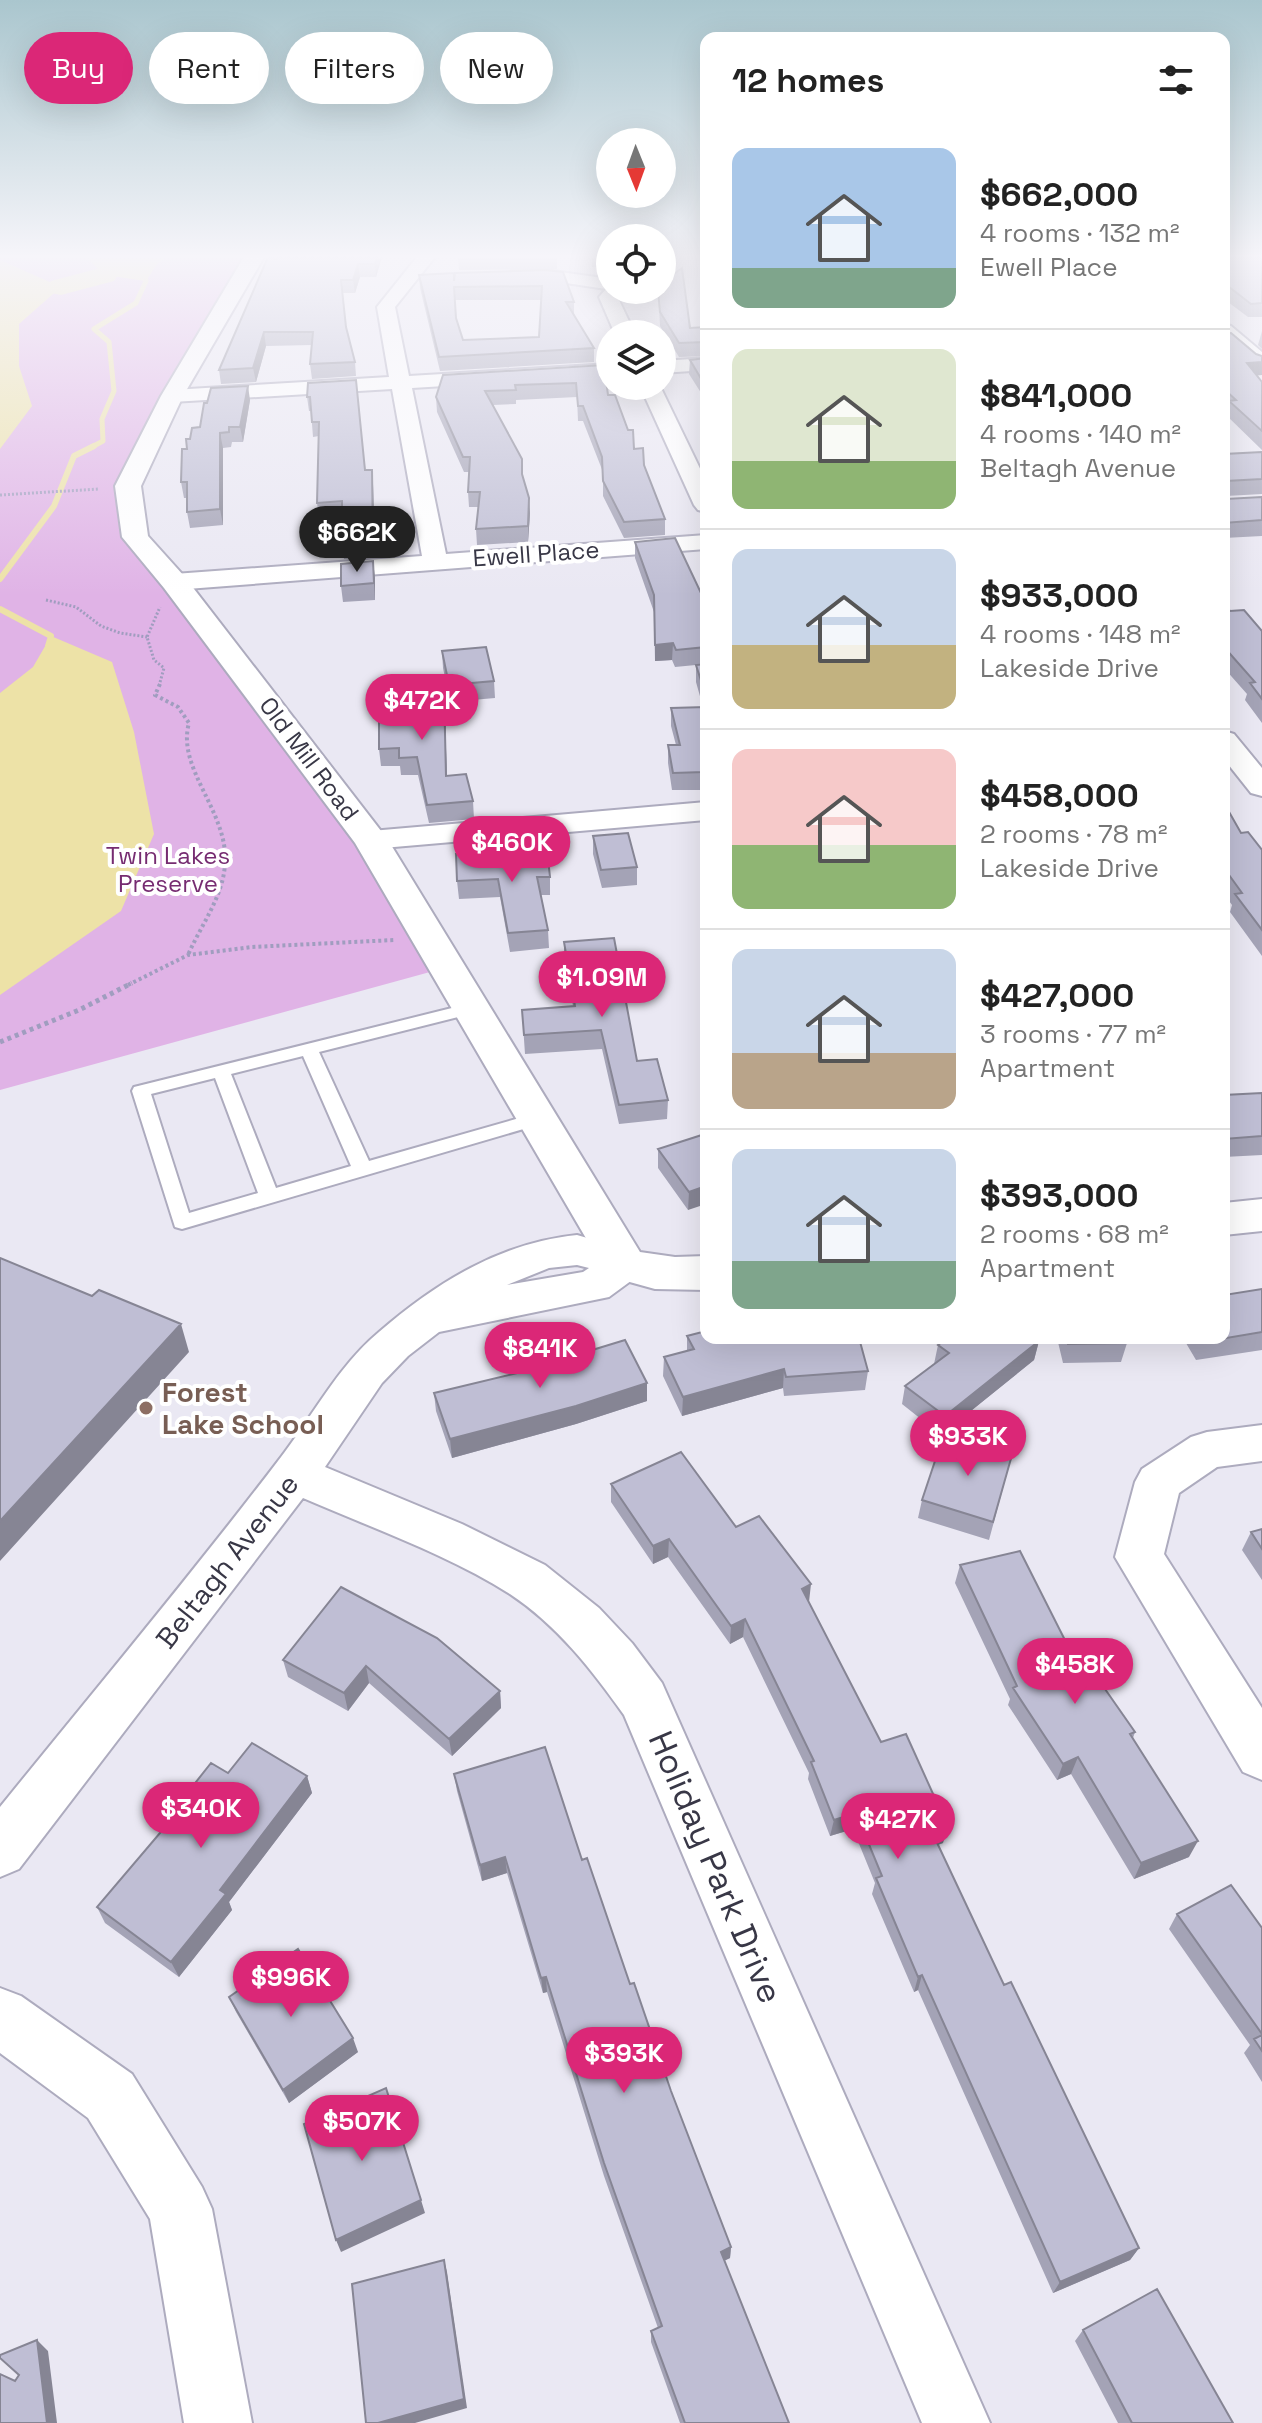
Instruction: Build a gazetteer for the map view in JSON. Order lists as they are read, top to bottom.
{
  "streets": {
    "street": [
      "Ewell Place",
      "Old Mill Road",
      "Beltagh Avenue",
      "Holiday Park Drive"
    ]
  },
  "crossings": [
    ["Ewell Place", "Old Mill Road"],
    ["Old Mill Road", "Beltagh Avenue"],
    ["Beltagh Avenue", "Holiday Park Drive"]
  ],
  "parks": ["Twin Lakes Preserve"],
  "places": ["Forest Lake School"],
  "north": "bottom",
  "page": {
    "chip": [
      "Buy",
      "Rent",
      "Filters",
      "New"
    ],
    "heading": "12 homes",
    "list": [
      {
        "name": "$662,000",
        "note": "4 rooms · 132 m² · Ewell Place"
      },
      {
        "name": "$841,000",
        "note": "4 rooms · 140 m² · Beltagh Avenue"
      },
      {
        "name": "$933,000",
        "note": "4 rooms · 148 m² · Lakeside Drive"
      },
      {
        "name": "$458,000",
        "note": "2 rooms · 78 m² · Lakeside Drive"
      },
      {
        "name": "$427,000",
        "note": "3 rooms · 77 m² · Apartment"
      },
      {
        "name": "$393,000",
        "note": "2 rooms · 68 m² · Apartment"
      }
    ],
    "price": [
      "$662K",
      "$472K",
      "$460K",
      "$1.09M",
      "$841K",
      "$933K",
      "$458K",
      "$340K",
      "$427K",
      "$996K",
      "$393K",
      "$507K"
    ]
  }
}
